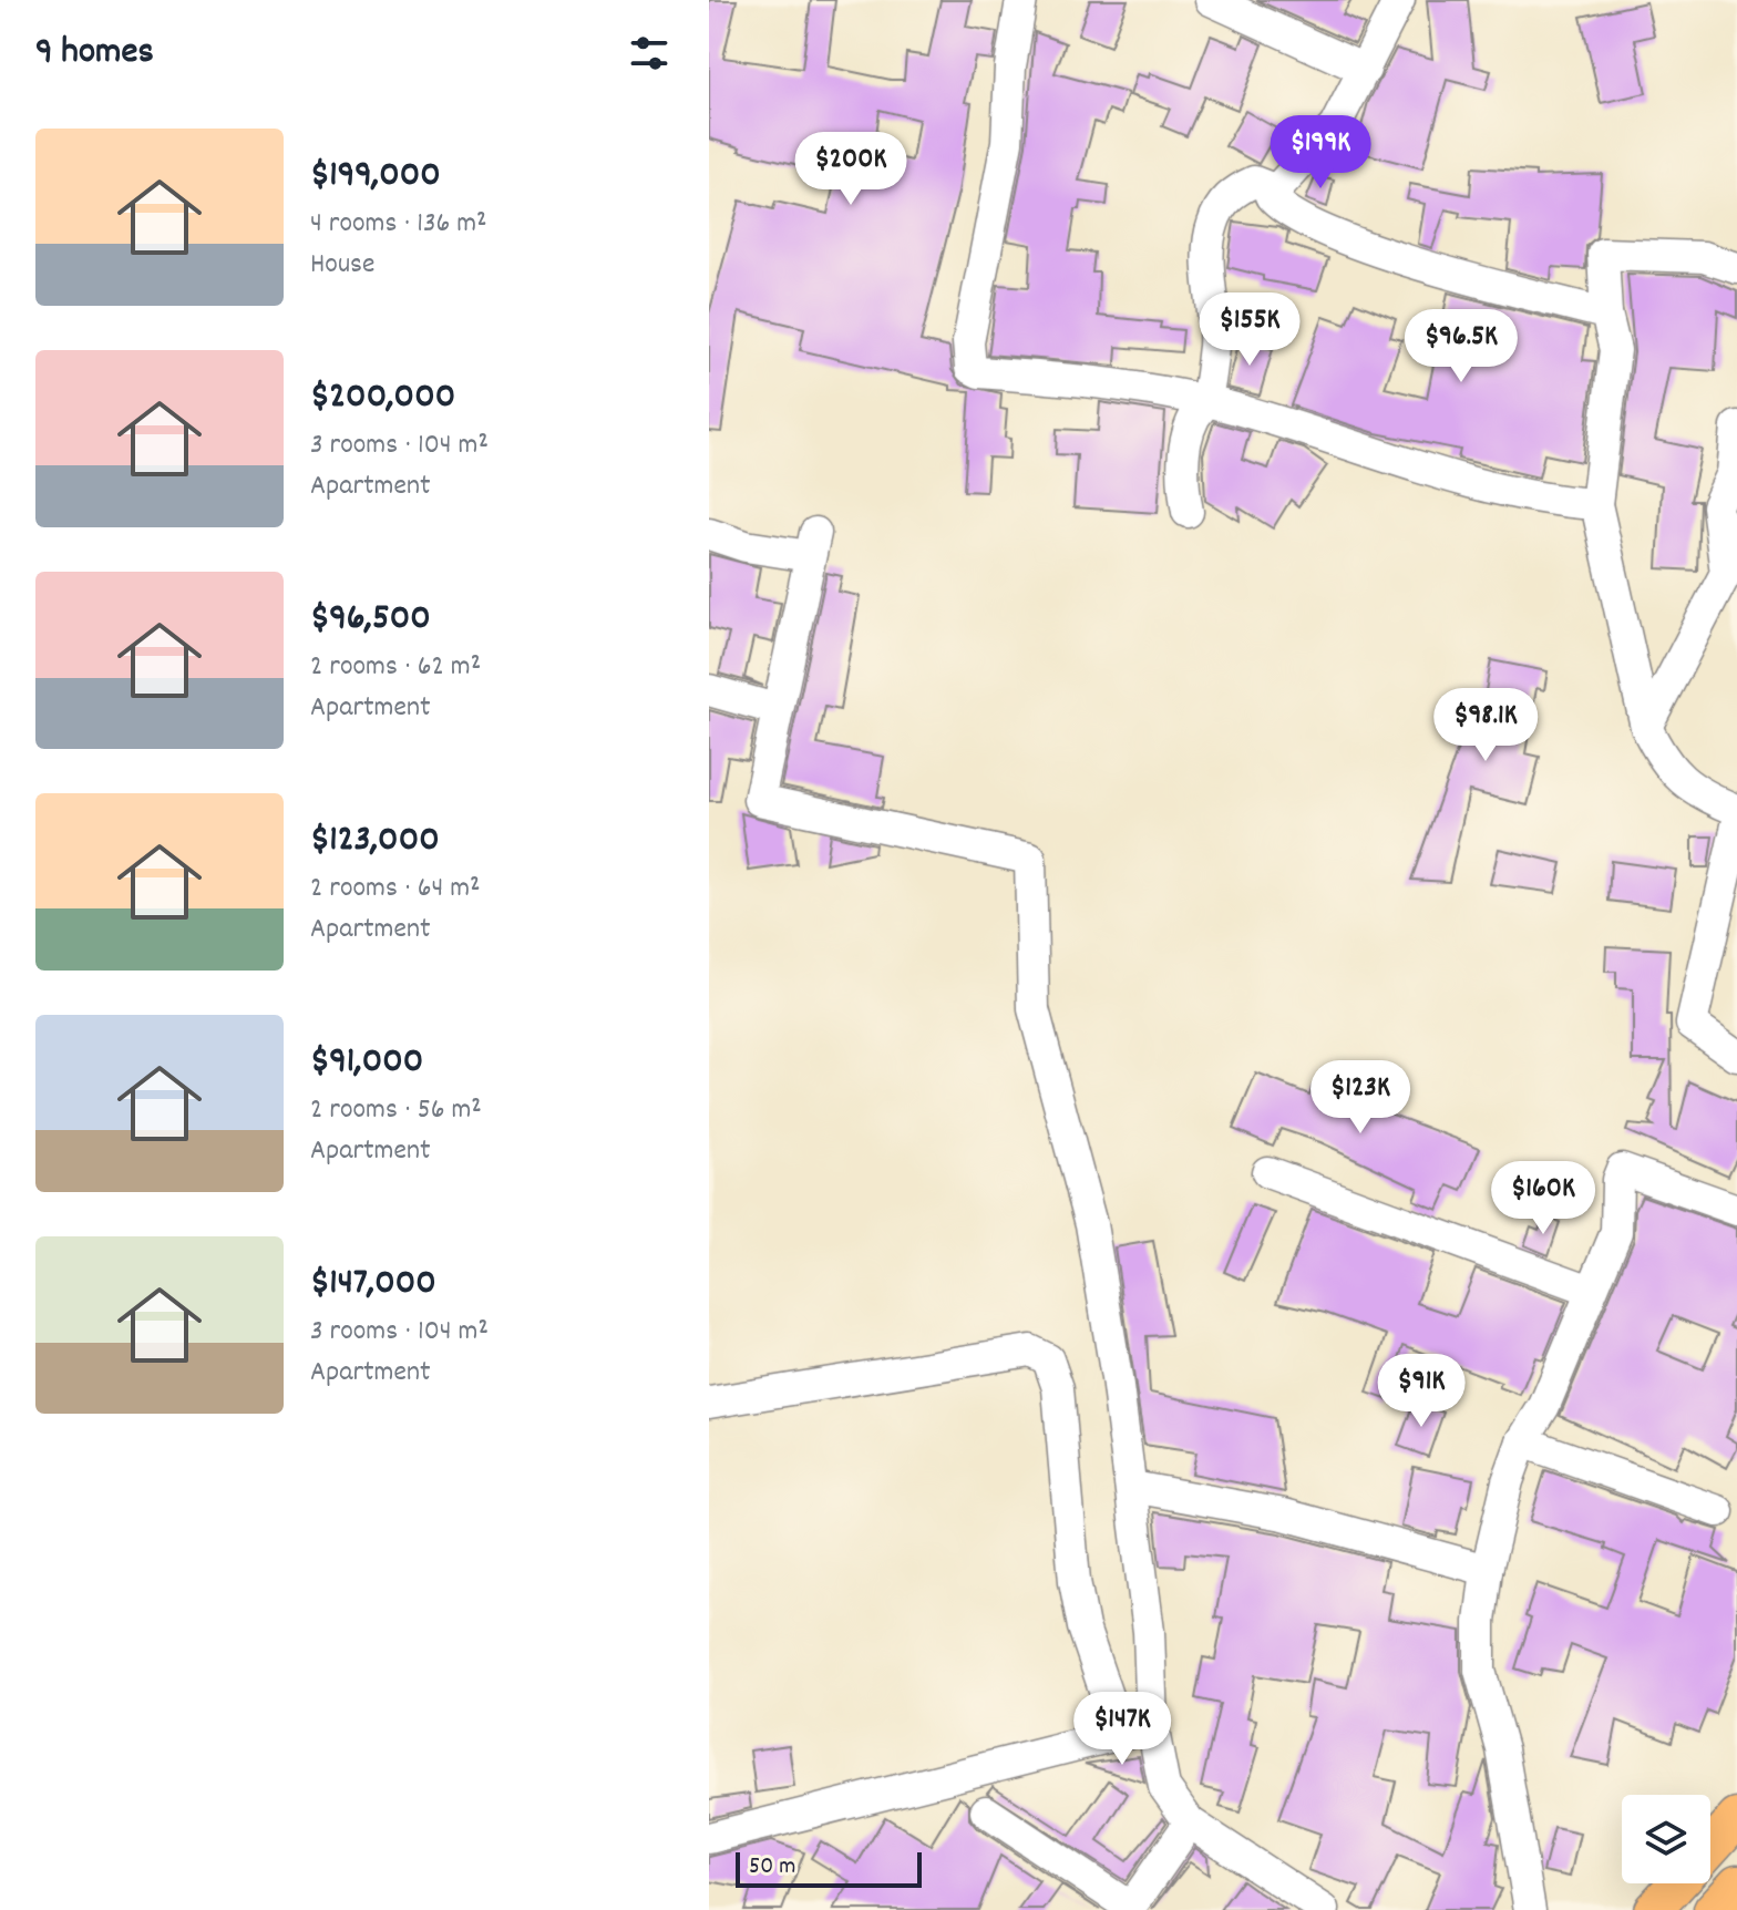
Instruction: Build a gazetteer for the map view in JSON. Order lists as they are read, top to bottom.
{
  "scale_bar": "50 m",
  "page": {
    "heading": "9 homes",
    "list": [
      {
        "name": "$199,000",
        "note": "4 rooms · 136 m² · House"
      },
      {
        "name": "$200,000",
        "note": "3 rooms · 104 m² · Apartment"
      },
      {
        "name": "$96,500",
        "note": "2 rooms · 62 m² · Apartment"
      },
      {
        "name": "$123,000",
        "note": "2 rooms · 64 m² · Apartment"
      },
      {
        "name": "$91,000",
        "note": "2 rooms · 56 m² · Apartment"
      },
      {
        "name": "$147,000",
        "note": "3 rooms · 104 m² · Apartment"
      }
    ],
    "price": [
      "$199K",
      "$200K",
      "$155K",
      "$96.5K",
      "$98.1K",
      "$123K",
      "$160K",
      "$91K",
      "$147K"
    ],
    "scale": "50 m"
  }
}
